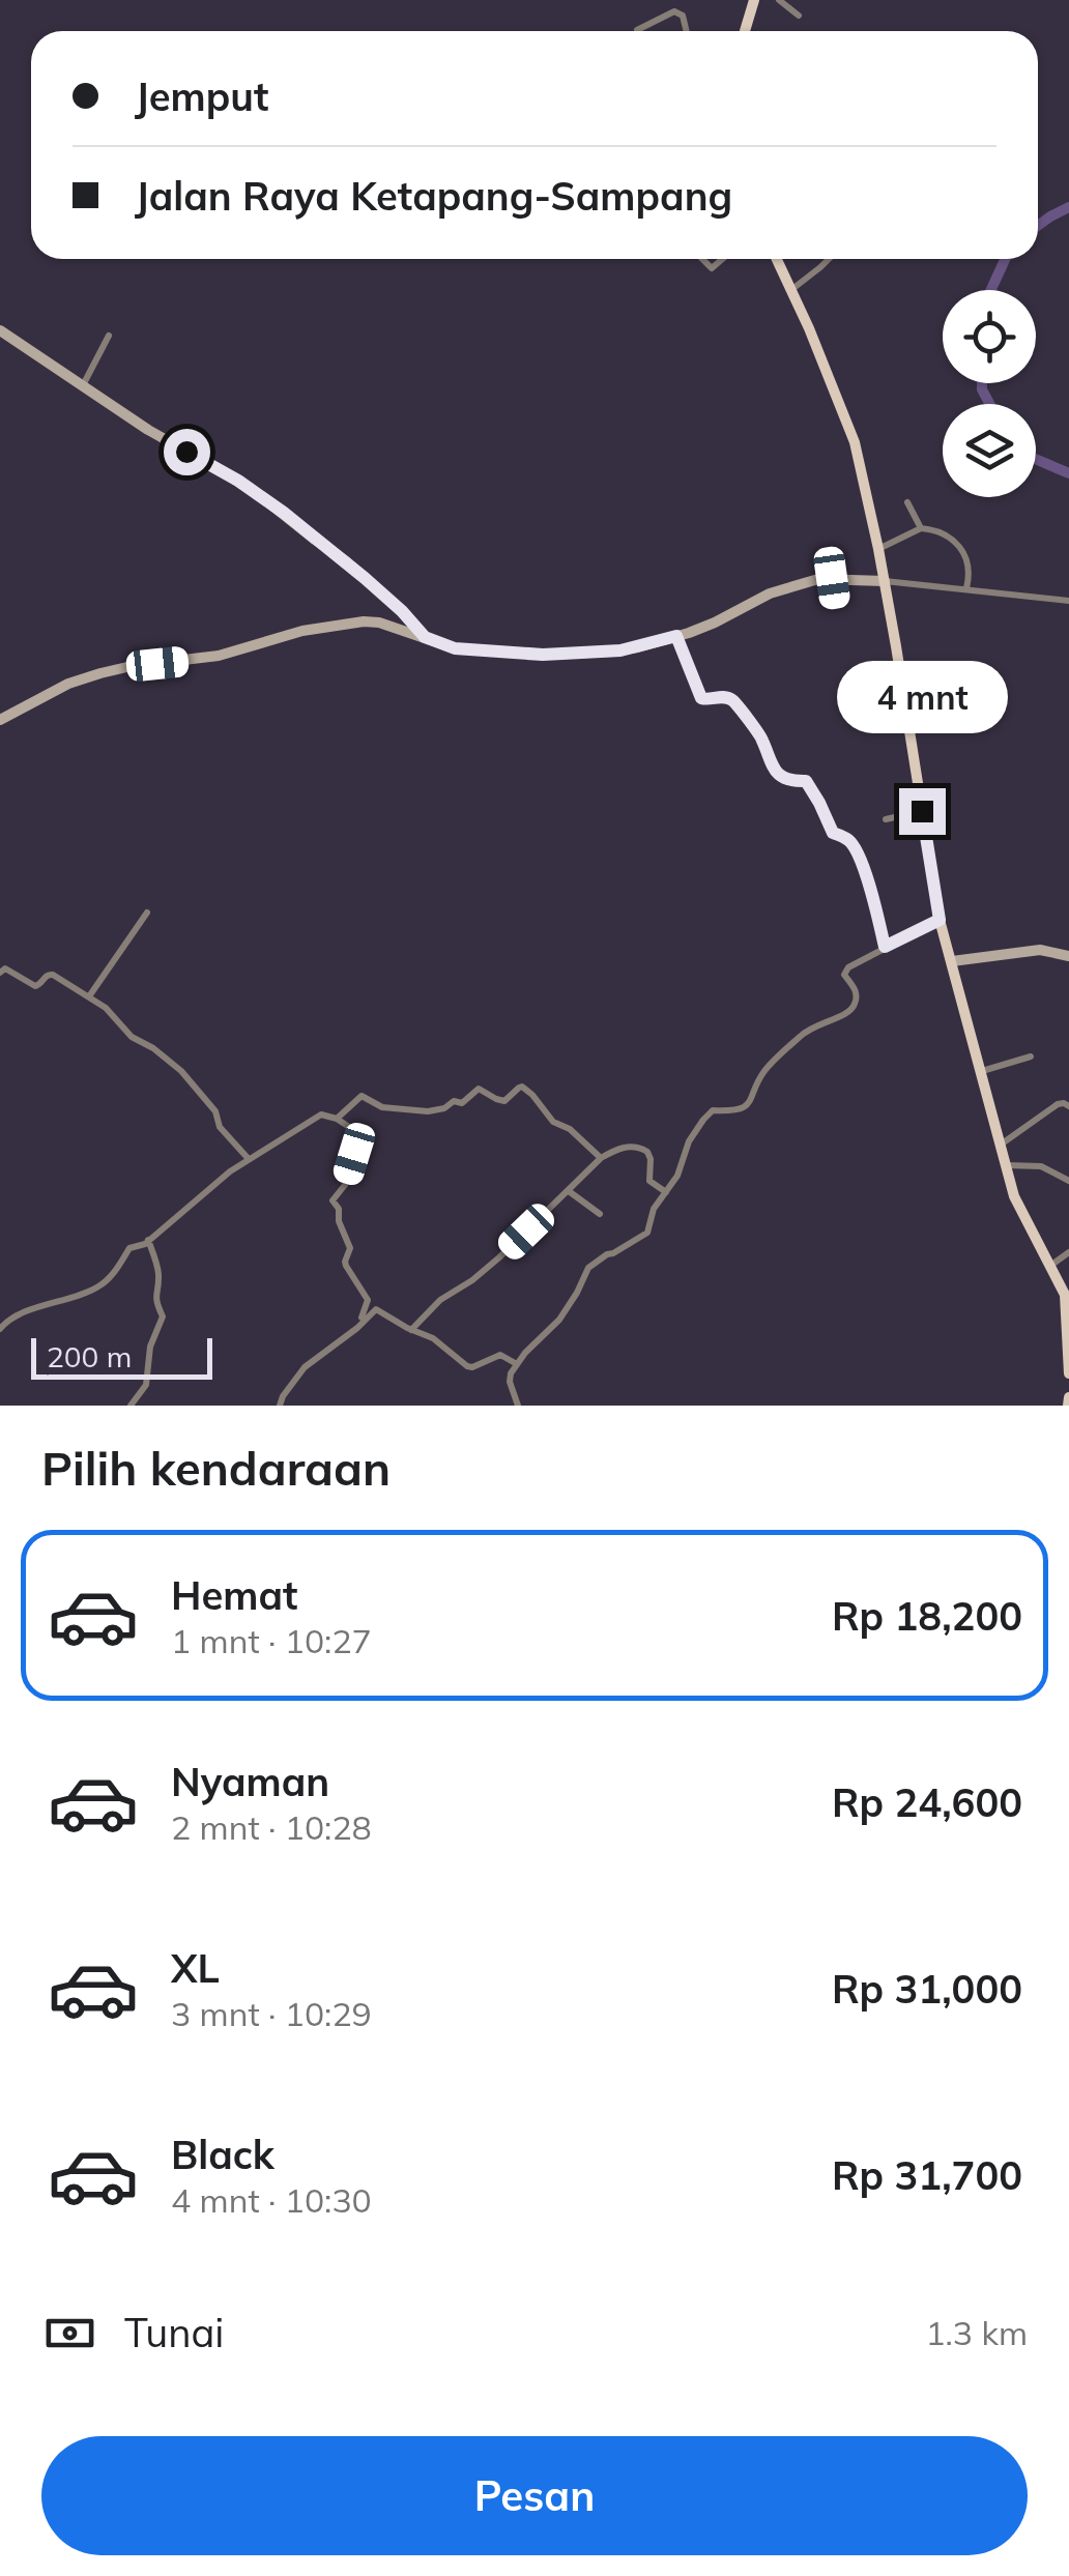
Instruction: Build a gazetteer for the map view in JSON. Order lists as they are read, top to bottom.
{
  "scale_bar": "200 m",
  "page": {
    "banner": ["Jemput", "Jalan Raya Ketapang-Sampang"],
    "bubble": "4 mnt",
    "scale": "200 m",
    "heading": "Pilih kendaraan",
    "list": [
      {
        "name": "Hemat",
        "note": "1 mnt · 10:27",
        "value": "Rp 18,200"
      },
      {
        "name": "Nyaman",
        "note": "2 mnt · 10:28",
        "value": "Rp 24,600"
      },
      {
        "name": "XL",
        "note": "3 mnt · 10:29",
        "value": "Rp 31,000"
      },
      {
        "name": "Black",
        "note": "4 mnt · 10:30",
        "value": "Rp 31,700"
      }
    ],
    "pay": ["Tunai", "1.3 km"],
    "buttons": "Pesan"
  }
}
